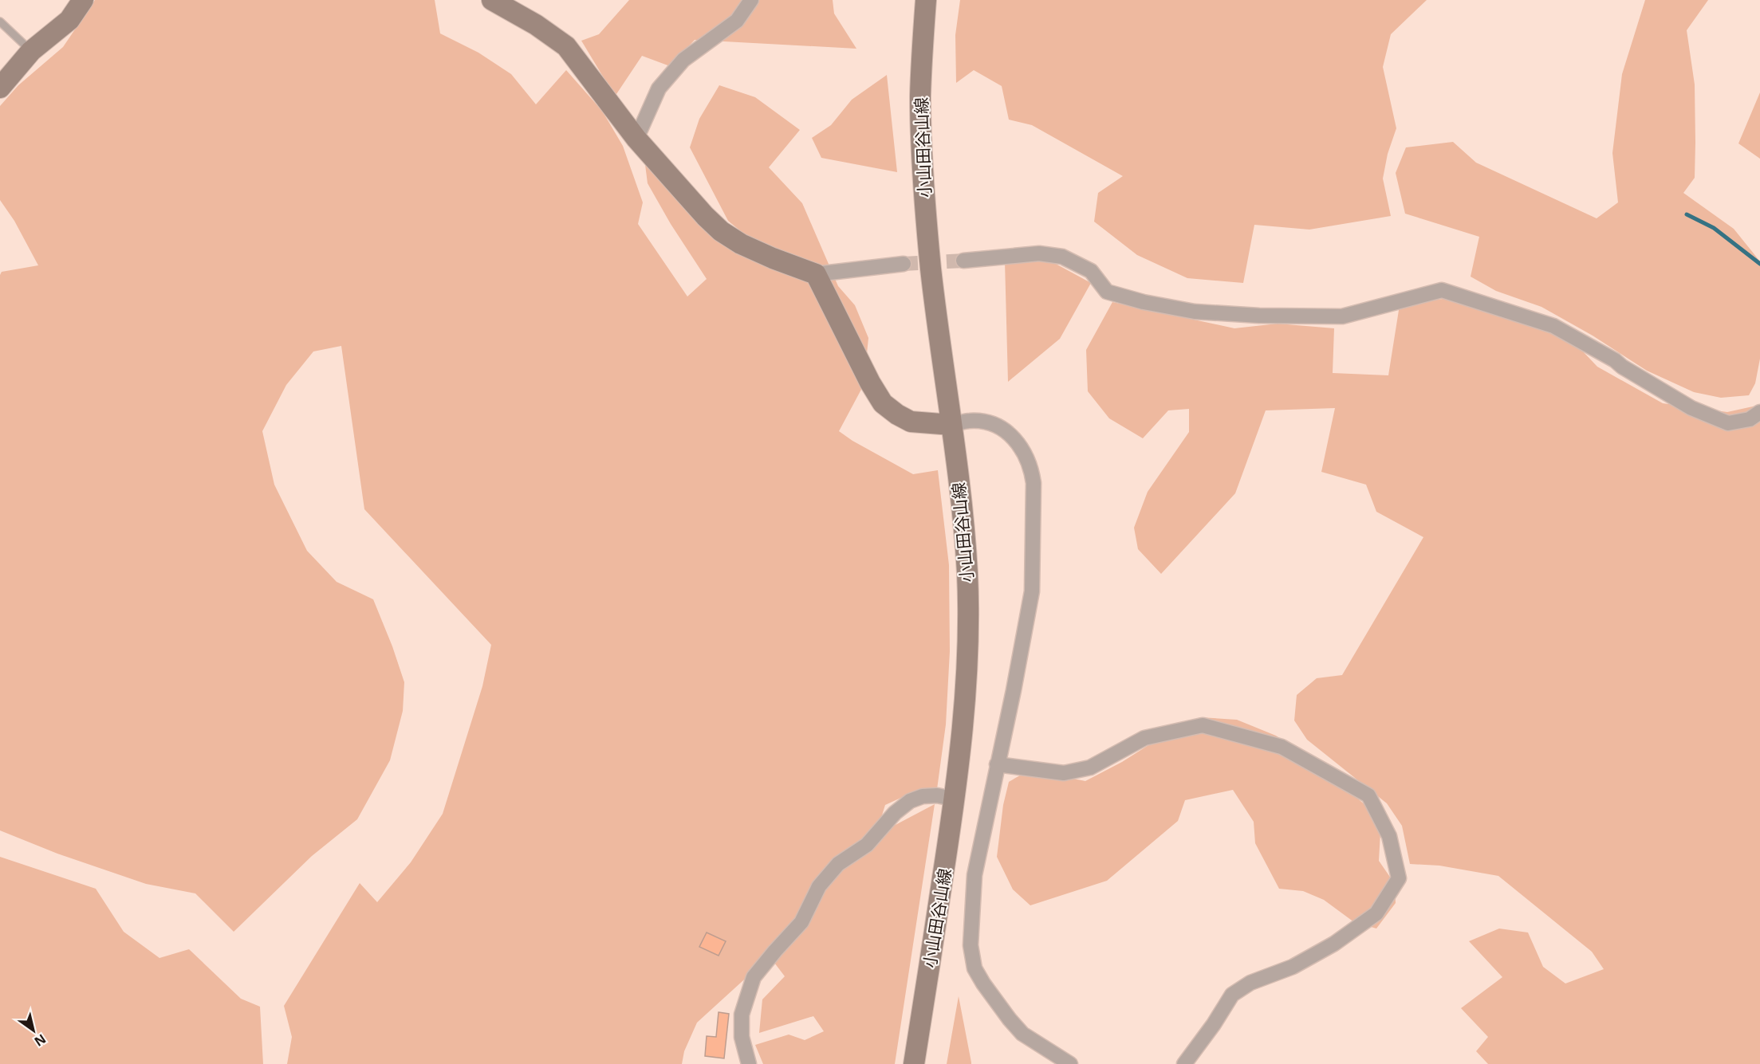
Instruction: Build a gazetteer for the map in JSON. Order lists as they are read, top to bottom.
{
  "streets": {
    "main road": ["小山田谷山線"]
  },
  "north": "bottom right"
}
